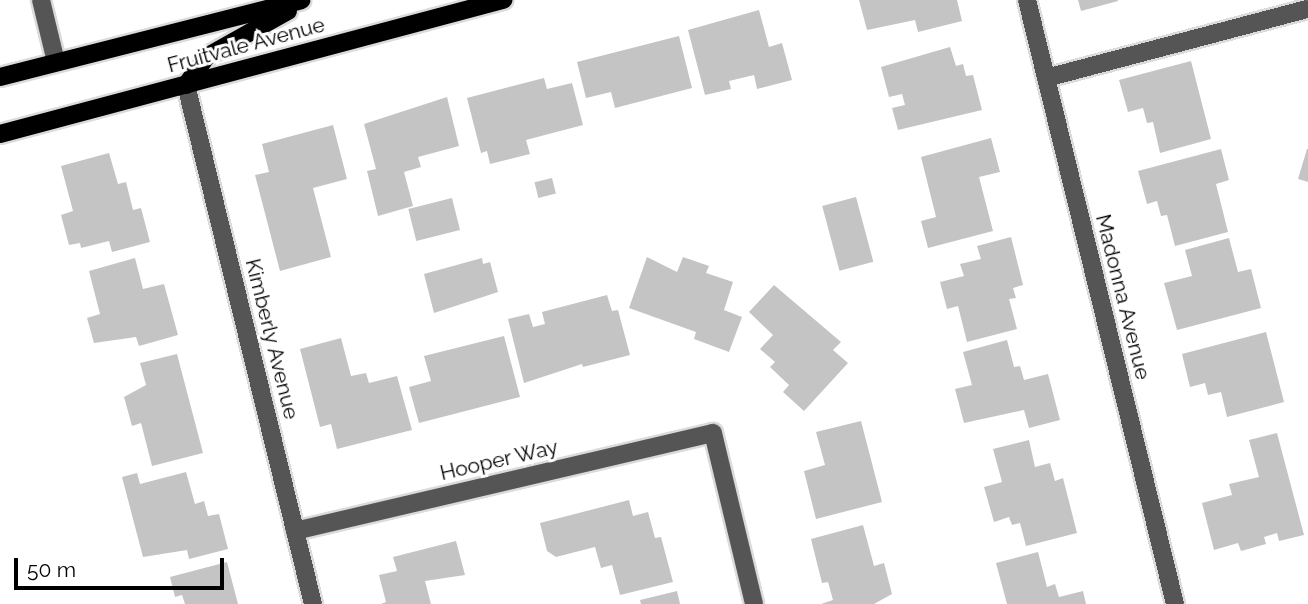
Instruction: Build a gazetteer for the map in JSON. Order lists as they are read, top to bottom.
{
  "streets": {
    "main road": ["Fruitvale Avenue"],
    "street": ["Madonna Avenue", "Kimberly Avenue", "Hooper Way"]
  },
  "crossings": [
    ["Fruitvale Avenue", "Kimberly Avenue"],
    ["Kimberly Avenue", "Hooper Way"]
  ],
  "scale_bar": "50 m"
}
